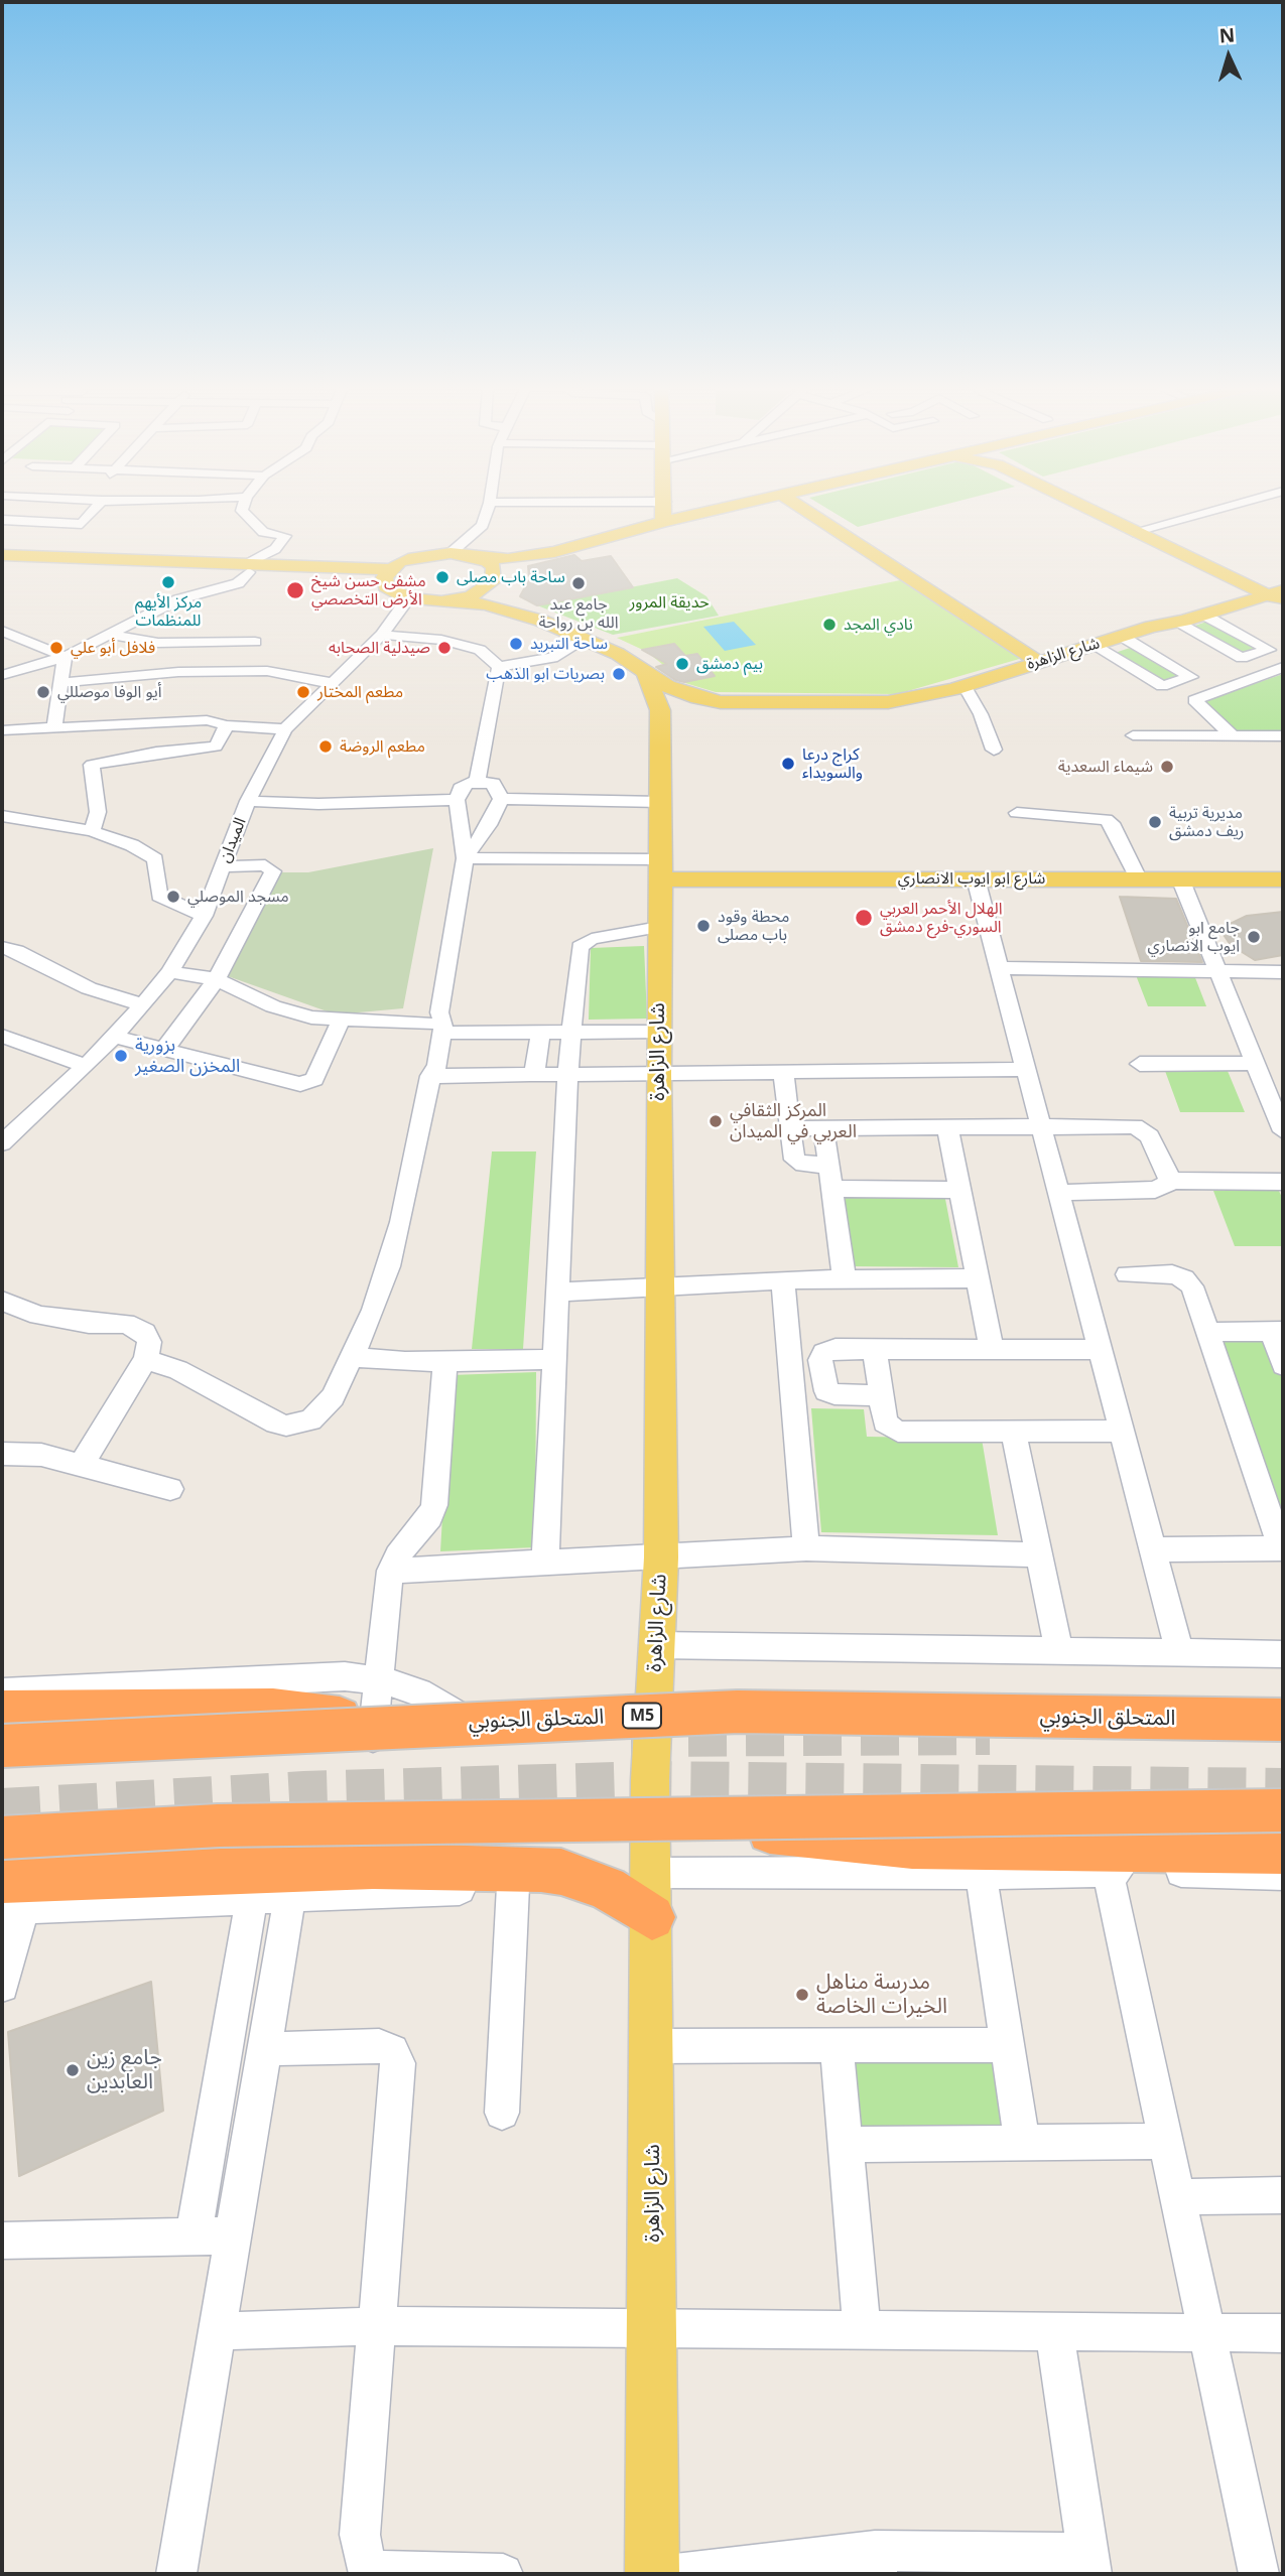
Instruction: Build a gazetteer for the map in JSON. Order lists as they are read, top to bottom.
{
  "streets": {
    "highway": ["M5", "المتحلق الجنوبي"],
    "main road": ["شارع الزاهرة", "شارع ابو ايوب الانصاري"],
    "street": ["الميدان"]
  },
  "crossings": [
    ["شارع الزاهرة", "شارع ابو ايوب الانصاري"]
  ],
  "parks": ["حديقة المرور"],
  "places": [
    "ساحة باب مصلى",
    "مركز الأيهم للمنظمات",
    "جامع عبد الله بن رواحة",
    "مشفى حسن شيخ الأرض التخصصي",
    "نادي المجد",
    "ساحة التبريد",
    "فلافل أبو علي",
    "صيدلية الصحابه",
    "بيم دمشق",
    "بصريات ابو الذهب",
    "أيو الوفا موصللي",
    "مطعم المختار",
    "مطعم الروضة",
    "كراج درعا والسويداء",
    "شيماء السعدية",
    "مديرية تربية ريف دمشق",
    "مسجد الموصلي",
    "الهلال الأحمر العربي السوري-فرع دمشق",
    "محطة وقود باب مصلى",
    "جامع ابو ايوب الانصاري",
    "بزورية المخزن الصغير",
    "المركز الثقافي العربي في الميدان",
    "مدرسة مناهل الخيرات الخاصة",
    "جامع زين العابدين"
  ],
  "north": "top"
}
